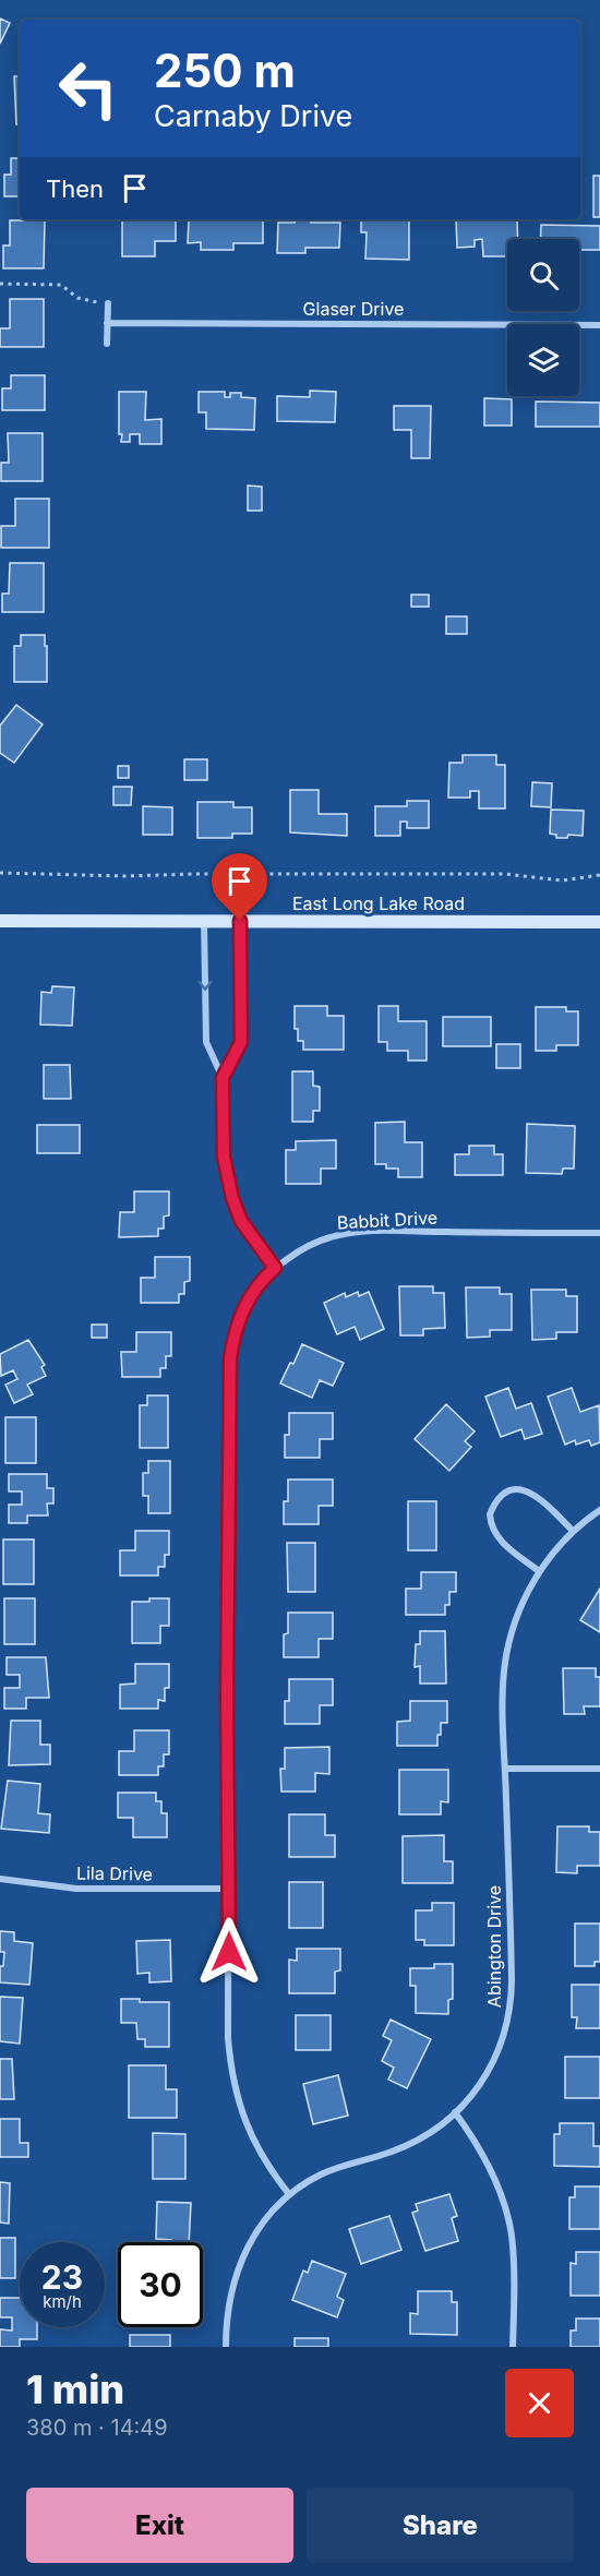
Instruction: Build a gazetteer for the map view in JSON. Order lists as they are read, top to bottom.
{
  "streets": {
    "main road": ["East Long Lake Road"],
    "street": [
      "Glaser Drive",
      "Babbit Drive",
      "Lila Drive",
      "Abington Drive"
    ]
  },
  "crossings": [
    ["Babbit Drive", "Lila Drive"],
    ["Babbit Drive", "Abington Drive"]
  ],
  "page": {
    "turn": ["250 m", "Carnaby Drive"],
    "then": "Then",
    "speed": "23 km/h",
    "limit": "30",
    "heading": ["1 min", "380 m · 14:49"],
    "buttons": ["Exit", "Share"]
  }
}
